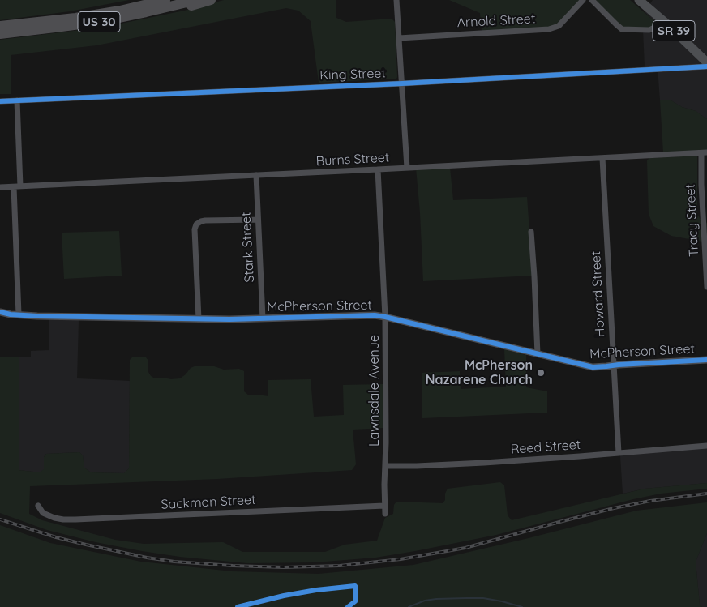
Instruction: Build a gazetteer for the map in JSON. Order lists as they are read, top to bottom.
{
  "streets": {
    "highway": ["US 30"],
    "main road": ["SR 39"],
    "street": [
      "Arnold Street",
      "King Street",
      "Burns Street",
      "Tracy Street",
      "Stark Street",
      "Howard Street",
      "McPherson Street",
      "Lawnsdale Avenue",
      "Reed Street",
      "Sackman Street"
    ]
  },
  "crossings": [
    ["Burns Street", "Tracy Street"],
    ["Burns Street", "Stark Street"],
    ["Burns Street", "Howard Street"],
    ["Burns Street", "Lawnsdale Avenue"],
    ["Stark Street", "McPherson Street"],
    ["Howard Street", "McPherson Street"],
    ["Howard Street", "Reed Street"],
    ["McPherson Street", "Lawnsdale Avenue"],
    ["Lawnsdale Avenue", "Reed Street"],
    ["Lawnsdale Avenue", "Sackman Street"]
  ],
  "places": ["McPherson Nazarene Church"]
}
